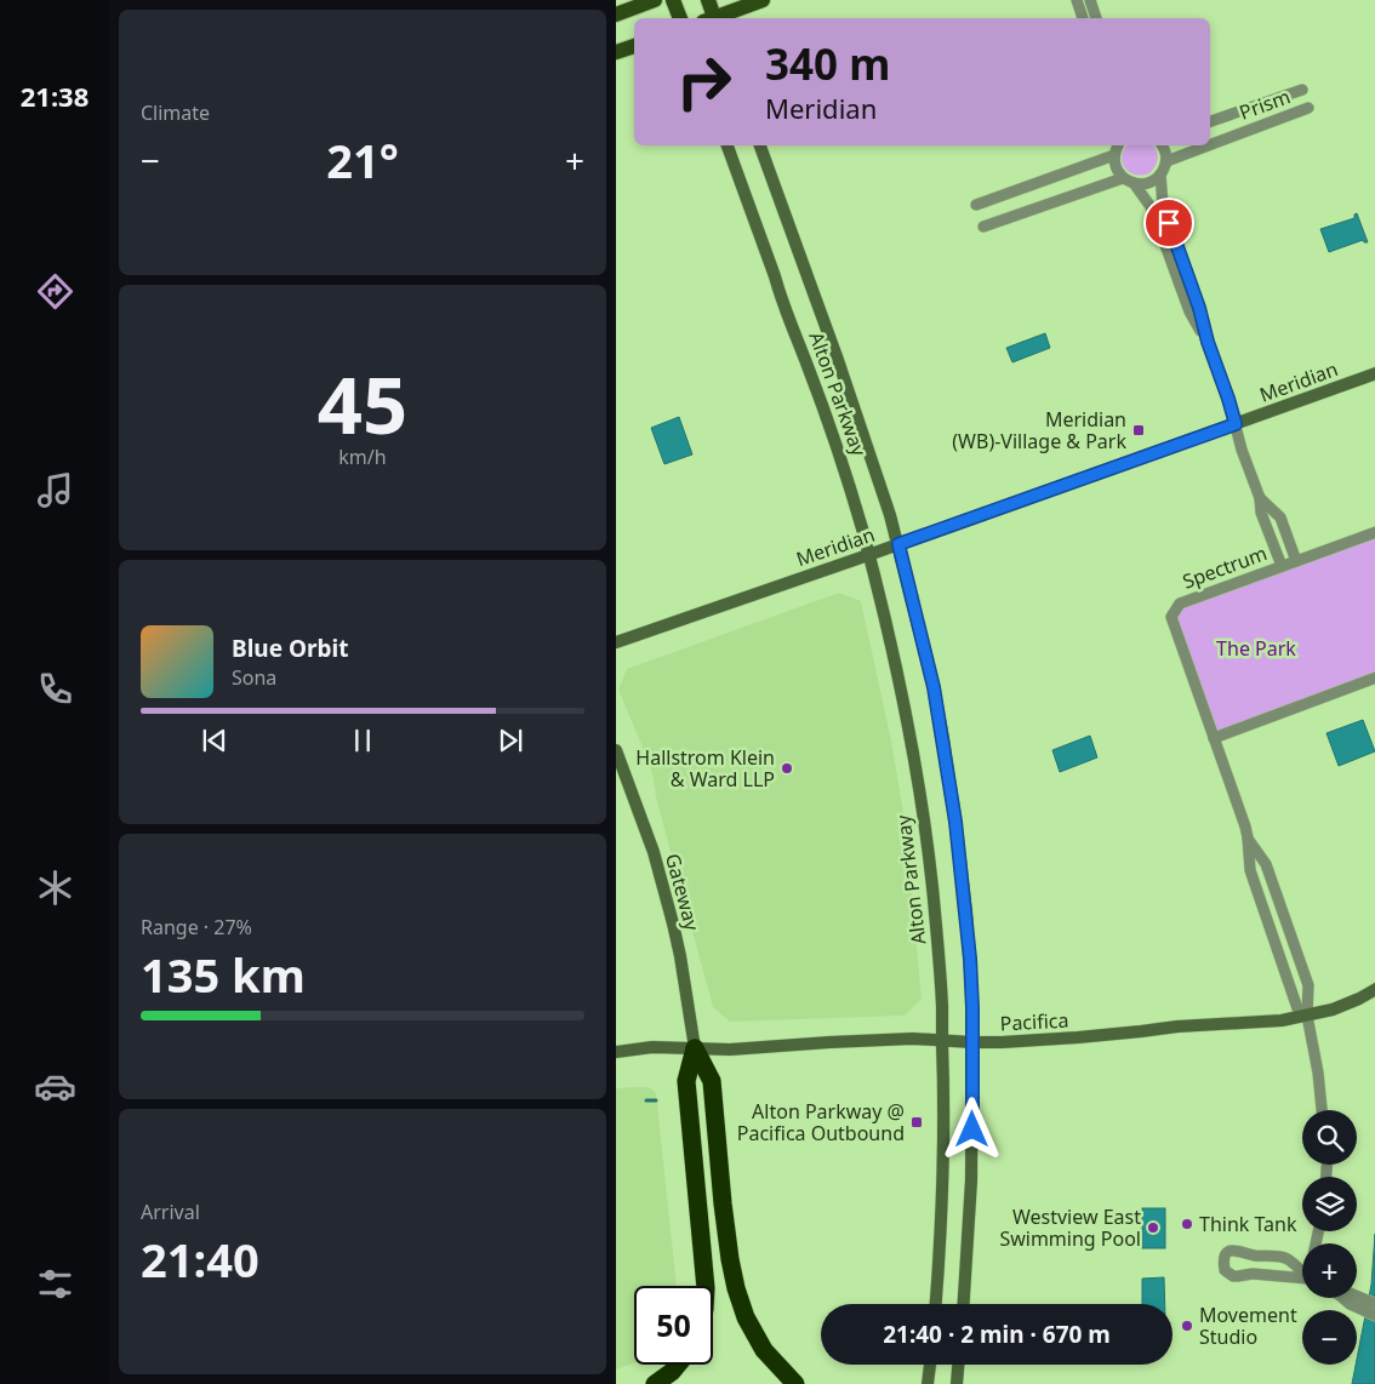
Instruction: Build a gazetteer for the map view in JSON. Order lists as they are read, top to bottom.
{
  "streets": {
    "main road": [
      "Meridian",
      "Alton Parkway",
      "Gateway",
      "Pacifica"
    ],
    "street": ["Prism", "Spectrum"]
  },
  "crossings": [
    ["Meridian", "Alton Parkway"],
    ["Meridian", "Spectrum"],
    ["Alton Parkway", "Pacifica"],
    ["Spectrum", "Pacifica"],
    ["Gateway", "Pacifica"]
  ],
  "parks": ["The Park"],
  "places": {
    "transit": ["Meridian (WB)-Village & Park", "Alton Parkway @ Pacifica Outbound"],
    "other": [
      "Hallstrom Klein & Ward LLP",
      "Think Tank",
      "Westview East Swimming Pool",
      "Movement Studio"
    ]
  },
  "page": {
    "tabs": "21:38",
    "tile": [
      "Climate",
      ["45", "km/h"],
      ["Range · 27%", "135 km"],
      ["Arrival", "21:40"]
    ],
    "turn": ["340 m", "Meridian"],
    "heat": ["−", "21°", "+"],
    "song": ["Blue Orbit", "Sona"],
    "map_buttons": ["+", "−"],
    "limit": "50",
    "trip": "21:40 · 2 min · 670 m"
  }
}
